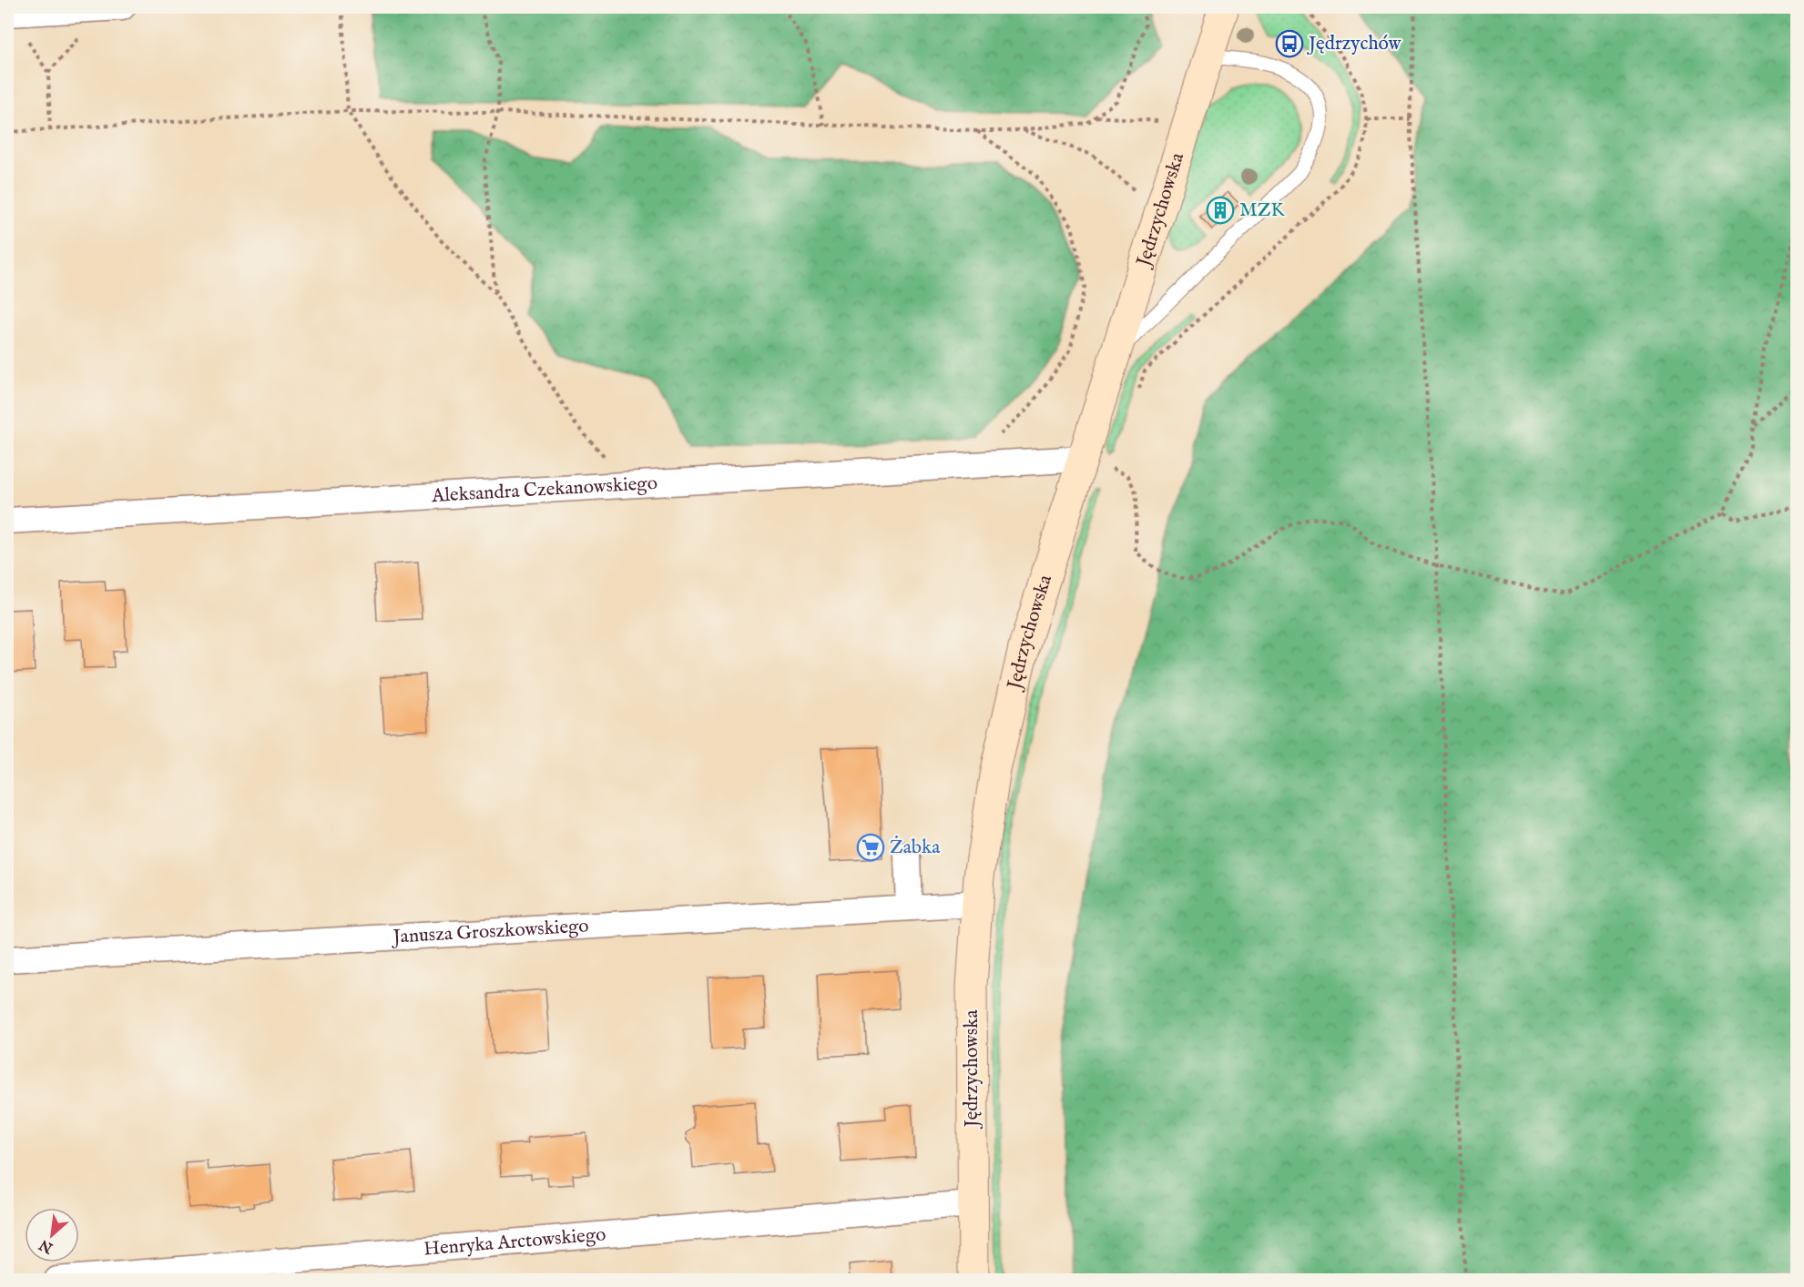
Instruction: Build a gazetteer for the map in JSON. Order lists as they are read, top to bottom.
{
  "streets": {
    "main road": ["Jędrzychowska"],
    "street": ["Aleksandra Czekanowskiego", "Janusza Groszkowskiego", "Henryka Arctowskiego"]
  },
  "crossings": [
    ["Jędrzychowska", "Aleksandra Czekanowskiego"],
    ["Jędrzychowska", "Janusza Groszkowskiego"],
    ["Jędrzychowska", "Henryka Arctowskiego"]
  ],
  "places": {
    "bus stop": ["Jędrzychów"],
    "building": ["MZK"],
    "supermarket": ["Żabka"]
  },
  "north": "bottom left"
}
